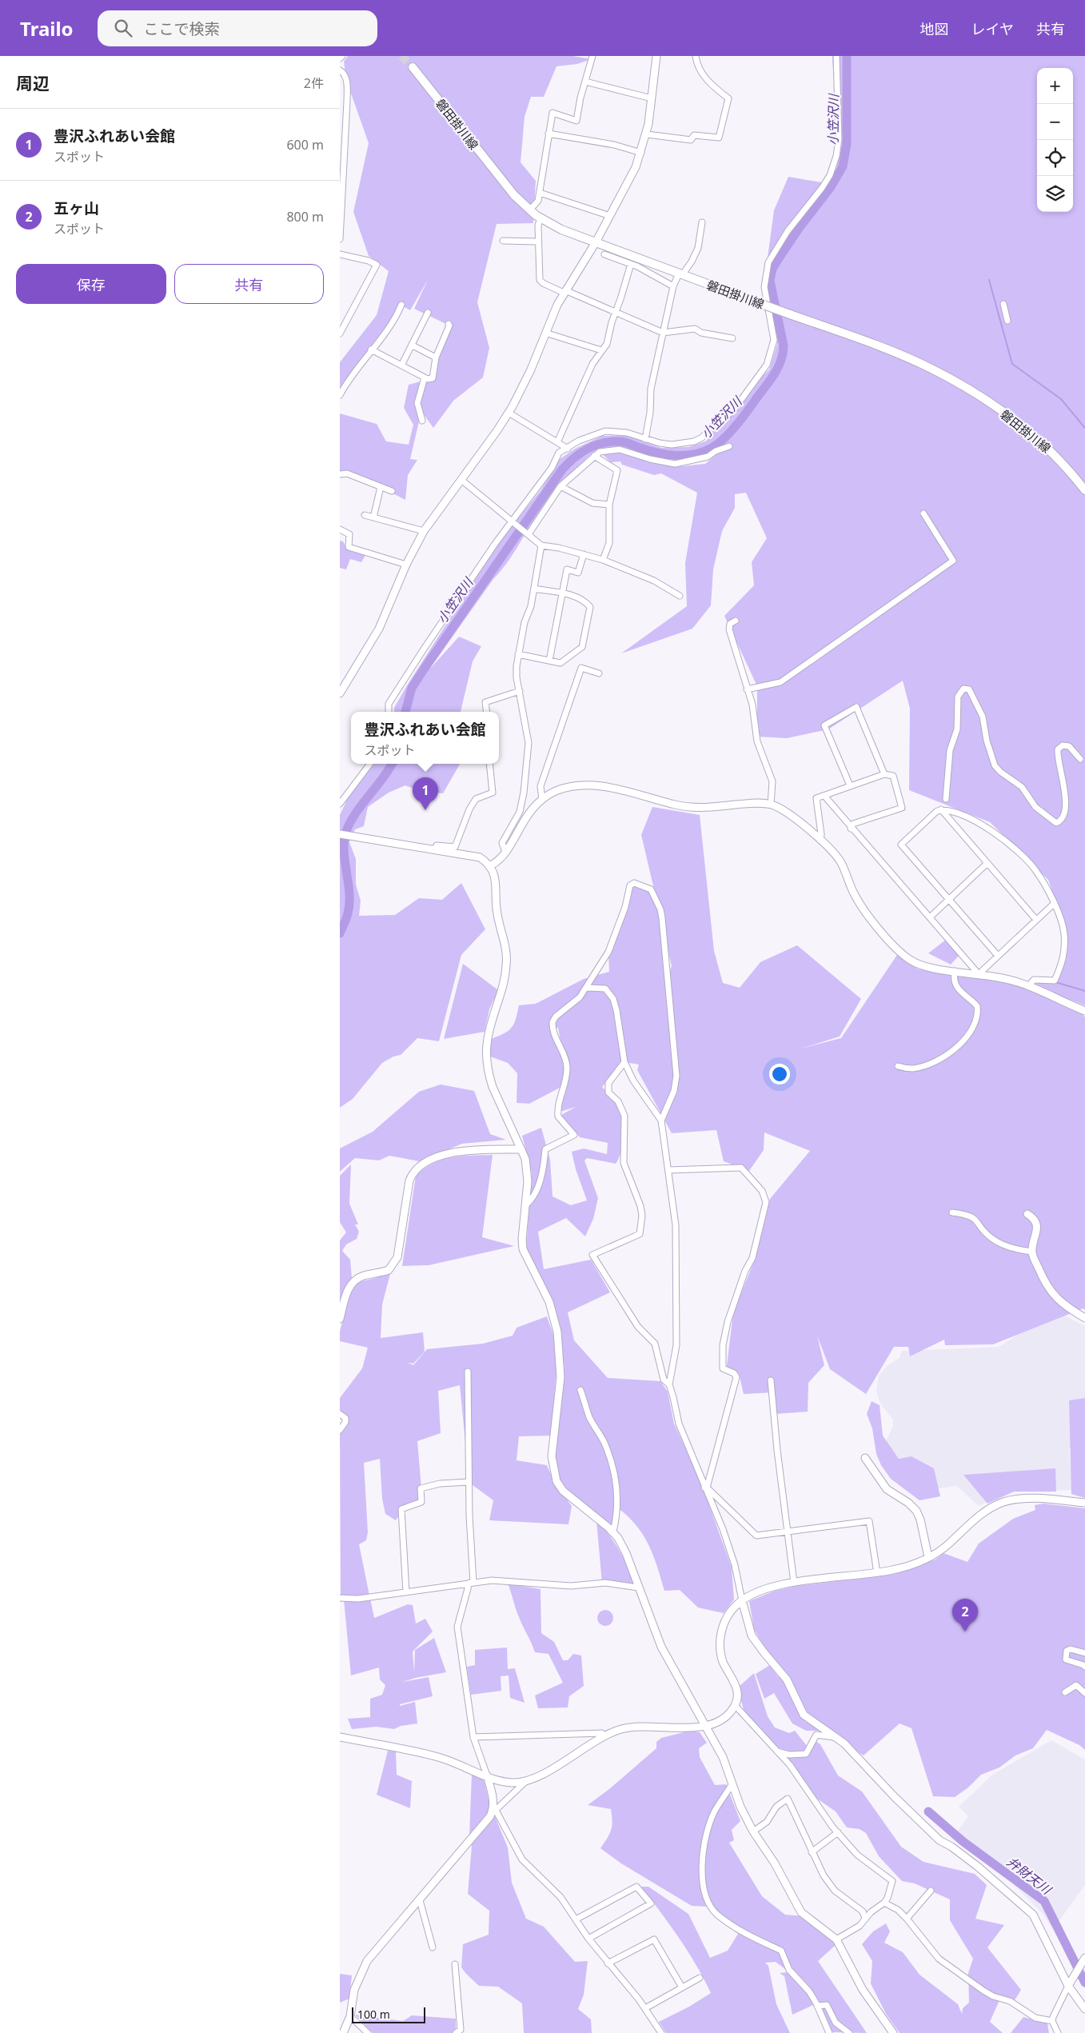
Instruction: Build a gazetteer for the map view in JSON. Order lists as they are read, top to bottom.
{
  "streets": {
    "main road": ["磐田掛川線"]
  },
  "water": ["小笠沢川", "弁財天川"],
  "scale_bar": "100 m",
  "page": {
    "header": "Trailo",
    "search": "ここで検索",
    "nav": ["地図", "レイヤ", "共有"],
    "heading": ["周辺", "2件"],
    "map_buttons": ["+", "−"],
    "list": [
      {
        "mark": "1",
        "name": "豊沢ふれあい会館",
        "note": "スポット",
        "value": "600 m"
      },
      {
        "mark": "2",
        "name": "五ヶ山",
        "note": "スポット",
        "value": "800 m"
      }
    ],
    "buttons": ["保存", "共有"],
    "popup": ["豊沢ふれあい会館", "スポット"],
    "pins": ["1", "2"],
    "scale": "100 m"
  }
}
